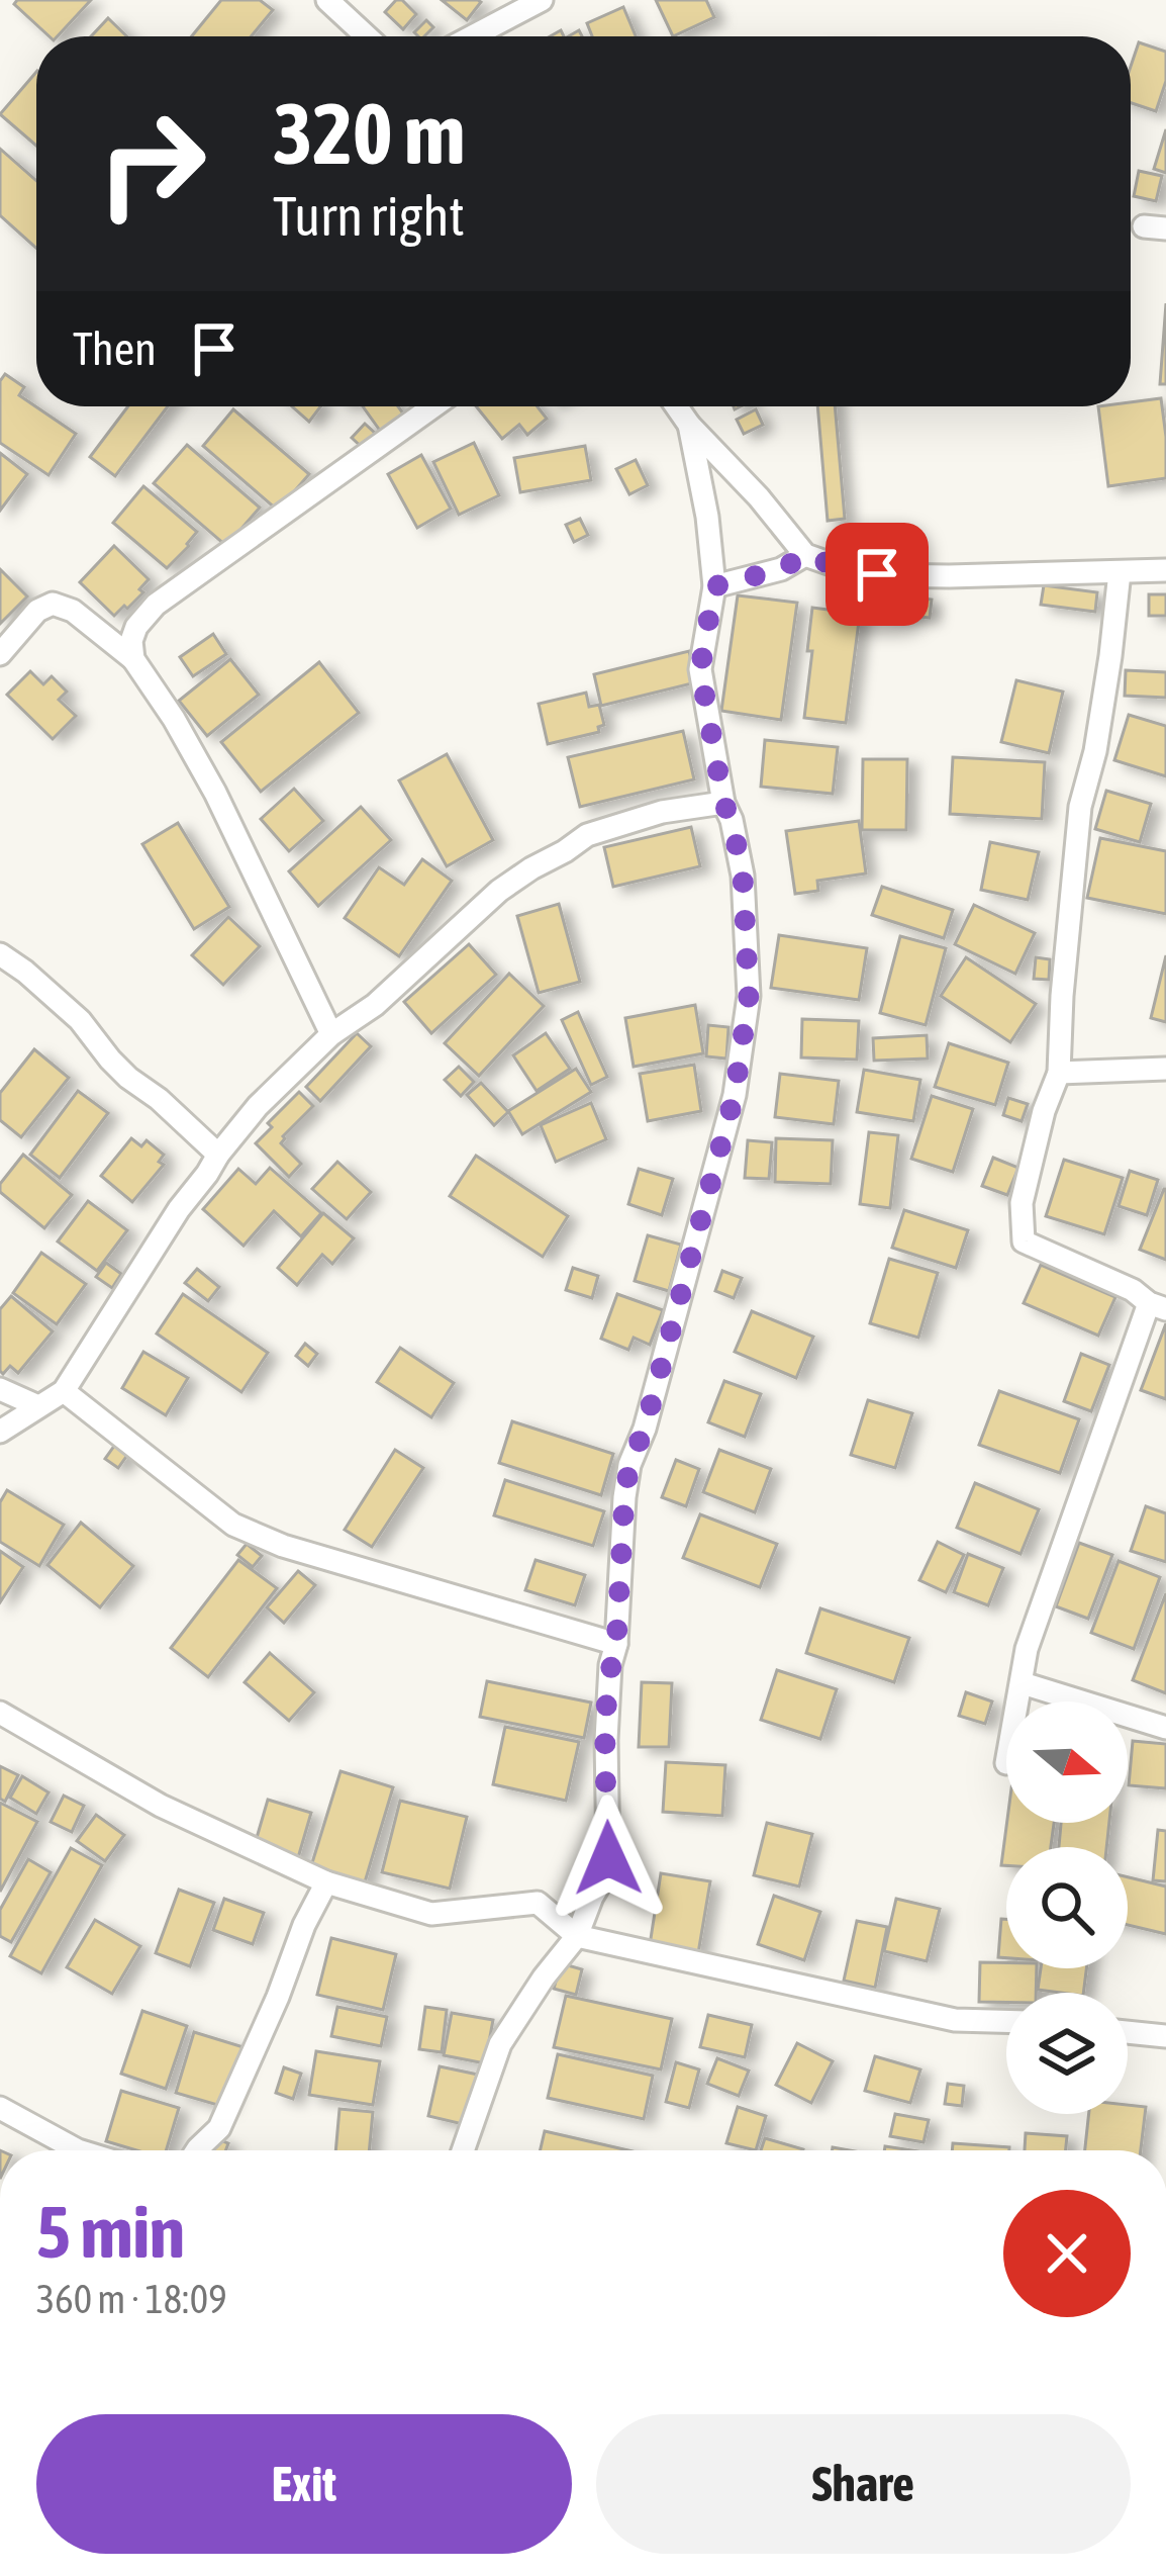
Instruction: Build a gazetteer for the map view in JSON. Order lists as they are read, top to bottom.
{
  "north": "right",
  "page": {
    "turn": ["320 m", "Turn right"],
    "then": "Then",
    "heading": ["5 min", "360 m · 18:09"],
    "buttons": ["Exit", "Share"]
  }
}
